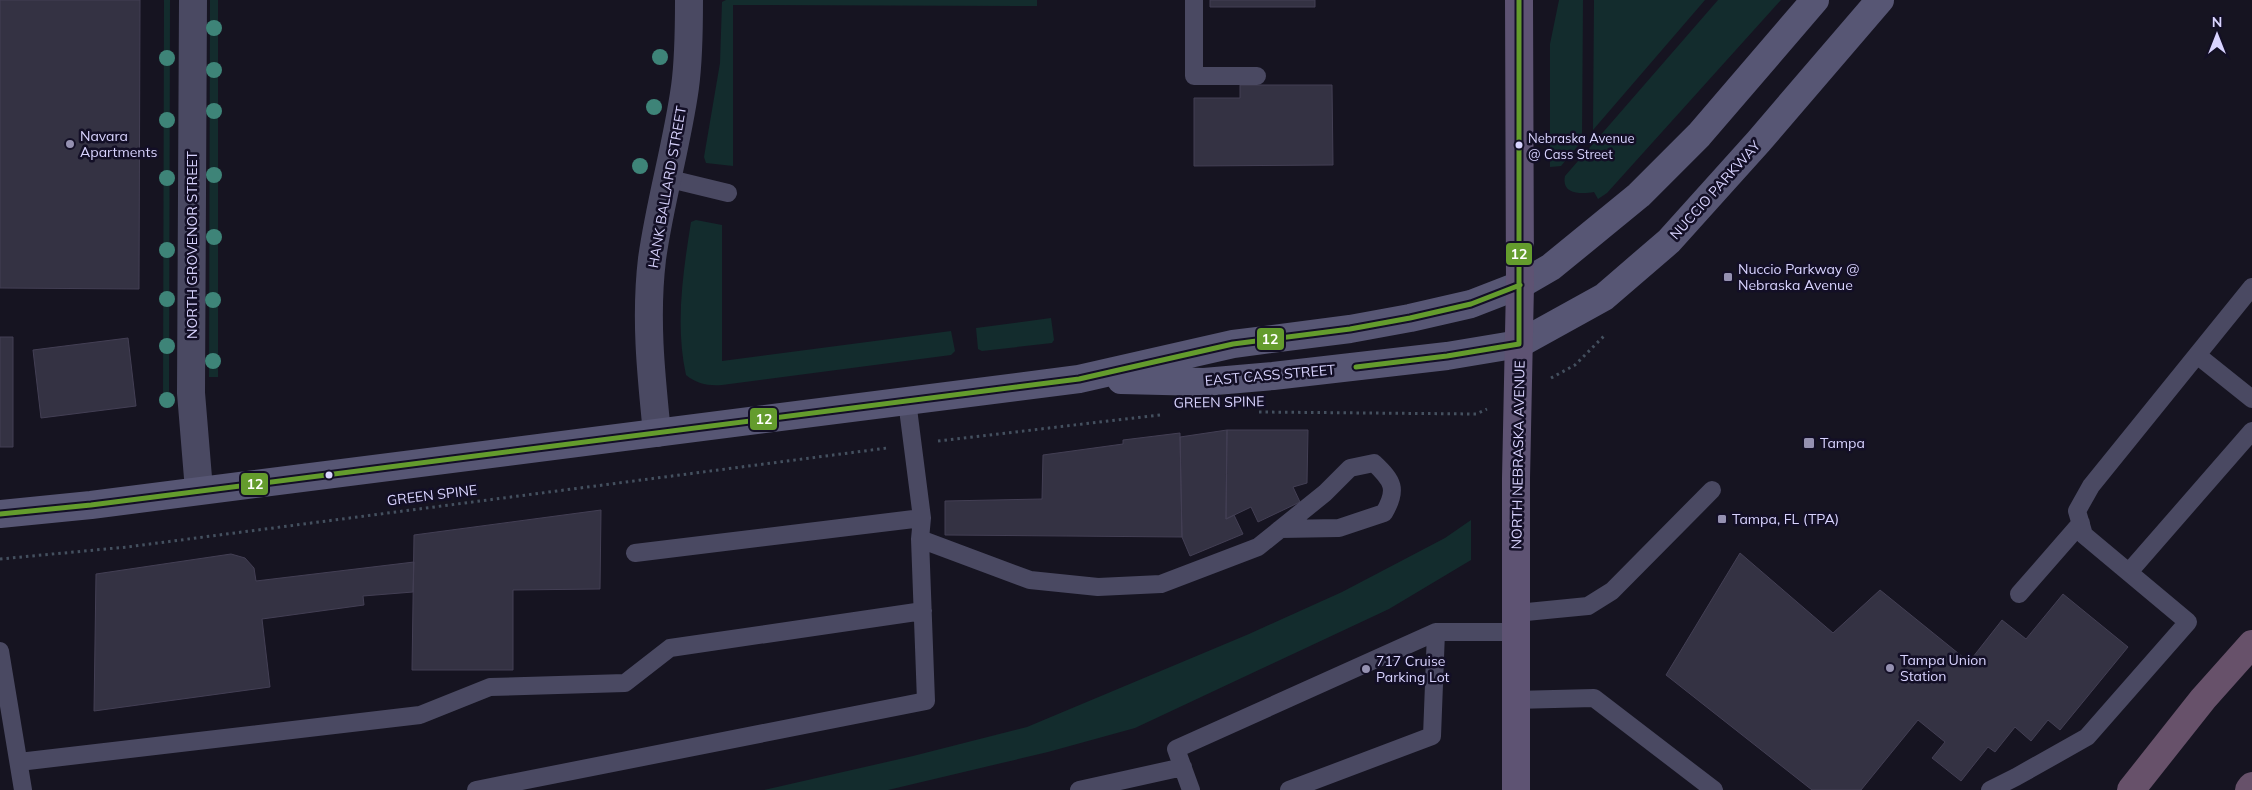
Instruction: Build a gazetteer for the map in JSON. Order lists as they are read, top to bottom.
{
  "streets": {
    "main road": ["NUCCIO PARKWAY", "EAST CASS STREET", "NORTH NEBRASKA AVENUE"],
    "street": ["HANK BALLARD STREET", "NORTH GROVENOR STREET"],
    "path": ["GREEN SPINE"]
  },
  "crossings": [
    ["HANK BALLARD STREET", "EAST CASS STREET"],
    ["NUCCIO PARKWAY", "EAST CASS STREET"],
    ["NUCCIO PARKWAY", "NORTH NEBRASKA AVENUE"],
    ["NORTH GROVENOR STREET", "EAST CASS STREET"],
    ["EAST CASS STREET", "NORTH NEBRASKA AVENUE"]
  ],
  "places": {
    "other": [
      "Navara Apartments",
      "Nebraska Avenue @ Cass Street",
      "Tampa Union Station",
      "717 Cruise Parking Lot"
    ],
    "transit": ["Nuccio Parkway @ Nebraska Avenue", "Tampa", "Tampa, FL (TPA)"]
  },
  "lines": ["transit line 12"],
  "north": "top"
}
